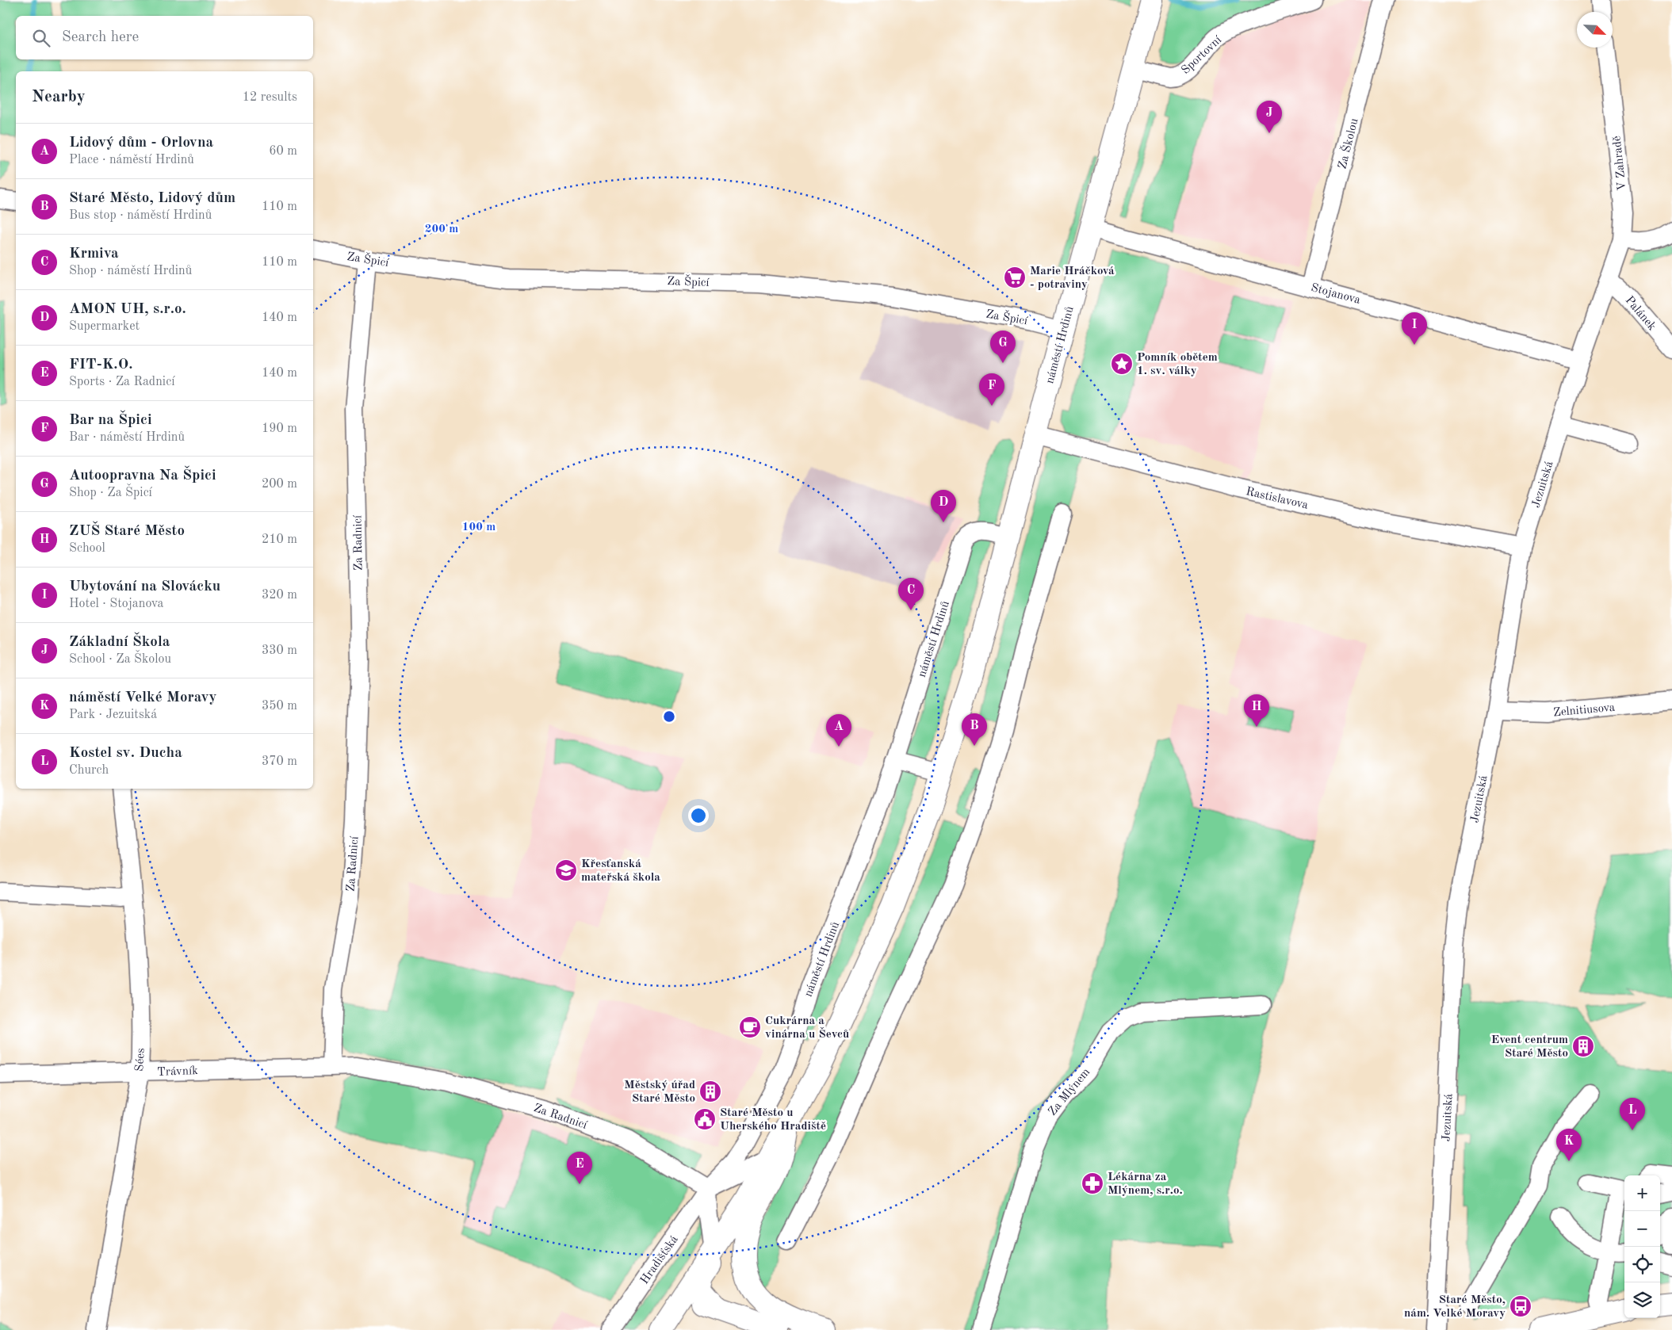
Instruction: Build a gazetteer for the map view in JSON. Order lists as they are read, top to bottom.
{
  "streets": {
    "main road": ["náměstí Hrdinů"],
    "street": [
      "Sportovní",
      "Za Školou",
      "V Zahradě",
      "Za Špicí",
      "Stojanova",
      "Palánek",
      "Jezuitská",
      "Rastislavova",
      "Za Radnicí",
      "Zelnitiusova",
      "Sées",
      "Trávník",
      "Za Mlýnem",
      "Hradišťská"
    ]
  },
  "crossings": [
    ["Sportovní", "náměstí Hrdinů"],
    ["Za Školou", "Stojanova"],
    ["V Zahradě", "Palánek"],
    ["V Zahradě", "Jezuitská"],
    ["Za Špicí", "náměstí Hrdinů"],
    ["Za Špicí", "Za Radnicí"],
    ["Stojanova", "náměstí Hrdinů"],
    ["Stojanova", "Jezuitská"],
    ["Palánek", "Jezuitská"],
    ["náměstí Hrdinů", "Rastislavova"],
    ["náměstí Hrdinů", "Za Radnicí"],
    ["náměstí Hrdinů", "Hradišťská"],
    ["Jezuitská", "Rastislavova"],
    ["Jezuitská", "Zelnitiusova"],
    ["Za Radnicí", "Trávník"],
    ["Za Radnicí", "Hradišťská"],
    ["Sées", "Trávník"]
  ],
  "places": {
    "supermarket": ["Marie Hráčková - potraviny"],
    "place": ["Pomník obětem 1. sv. války"],
    "school or university": ["Křesťanská mateřská škola"],
    "cafe": ["Cukrárna a vinárna u Ševců"],
    "building": ["Event centrum Staré Město", "Městský úřad Staré Město"],
    "public building": ["Staré Město u Uherského Hradiště"],
    "pharmacy": ["Lékárna za Mlýnem, s.r.o."],
    "bus stop": ["Staré Město, nám. Velké Moravy"]
  },
  "north": "bottom right",
  "page": {
    "search": "Search here",
    "heading": ["Nearby", "12 results"],
    "pins": [
      "J",
      "I",
      "G",
      "F",
      "D",
      "C",
      "H",
      "B",
      "A",
      "L",
      "K",
      "E"
    ],
    "list": [
      {
        "mark": "A",
        "name": "Lidový dům - Orlovna",
        "note": "Place · náměstí Hrdinů",
        "value": "60 m"
      },
      {
        "mark": "B",
        "name": "Staré Město, Lidový dům",
        "note": "Bus stop · náměstí Hrdinů",
        "value": "110 m"
      },
      {
        "mark": "C",
        "name": "Krmiva",
        "note": "Shop · náměstí Hrdinů",
        "value": "110 m"
      },
      {
        "mark": "D",
        "name": "AMON UH, s.r.o.",
        "note": "Supermarket",
        "value": "140 m"
      },
      {
        "mark": "E",
        "name": "FIT-K.O.",
        "note": "Sports · Za Radnicí",
        "value": "140 m"
      },
      {
        "mark": "F",
        "name": "Bar na Špici",
        "note": "Bar · náměstí Hrdinů",
        "value": "190 m"
      },
      {
        "mark": "G",
        "name": "Autoopravna Na Špici",
        "note": "Shop · Za Špicí",
        "value": "200 m"
      },
      {
        "mark": "H",
        "name": "ZUŠ Staré Město",
        "note": "School",
        "value": "210 m"
      },
      {
        "mark": "I",
        "name": "Ubytování na Slovácku",
        "note": "Hotel · Stojanova",
        "value": "320 m"
      },
      {
        "mark": "J",
        "name": "Základní Škola",
        "note": "School · Za Školou",
        "value": "330 m"
      },
      {
        "mark": "K",
        "name": "náměstí Velké Moravy",
        "note": "Park · Jezuitská",
        "value": "350 m"
      },
      {
        "mark": "L",
        "name": "Kostel sv. Ducha",
        "note": "Church",
        "value": "370 m"
      }
    ],
    "map_buttons": ["+", "−"]
  },
  "rings": ["200 m", "100 m"]
}
